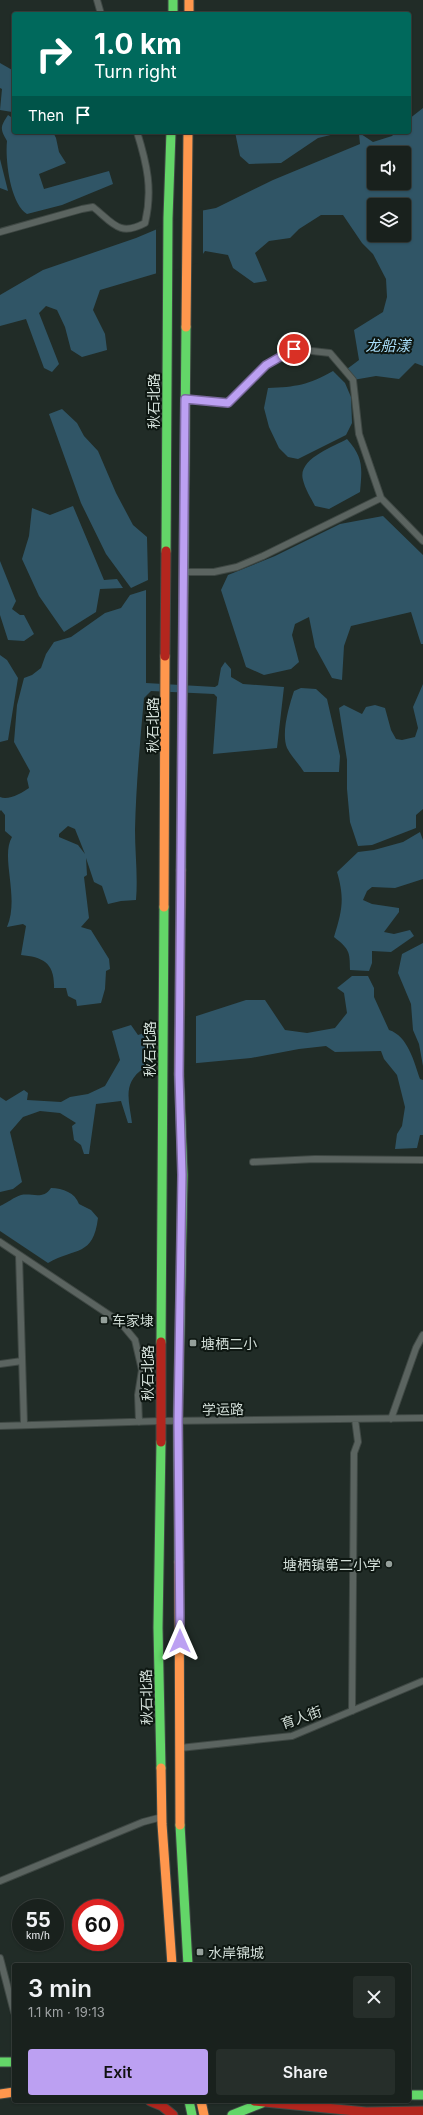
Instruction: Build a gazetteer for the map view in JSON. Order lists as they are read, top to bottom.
{
  "streets": {
    "main road": ["秋石北路"],
    "street": ["学运路", "育人街"]
  },
  "crossings": [
    ["秋石北路", "学运路"]
  ],
  "water": ["龙船漾"],
  "places": {
    "transit": ["车家埭", "塘栖二小", "水岸锦城"],
    "other": ["塘栖镇第二小学"]
  },
  "page": {
    "turn": ["1.0 km", "Turn right"],
    "then": "Then",
    "speed": "55 km/h",
    "limit": "60",
    "heading": ["3 min", "1.1 km · 19:13"],
    "buttons": ["Exit", "Share"]
  }
}
